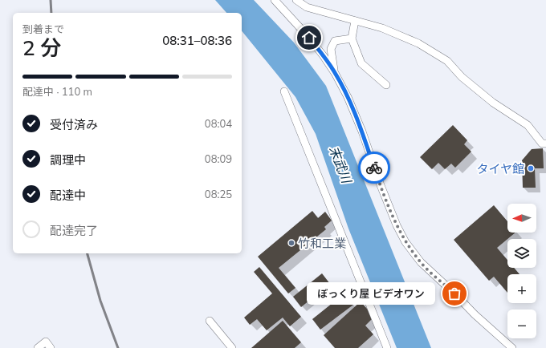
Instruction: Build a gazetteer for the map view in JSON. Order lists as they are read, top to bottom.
{
  "water": ["末武川"],
  "places": ["タイヤ館", "竹和工業", "ぼっくり屋 ビデオワン"],
  "north": "left",
  "page": {
    "heading": ["2 分", "到着まで", "08:31–08:36"],
    "bar": "配達中 · 110 m",
    "list": [
      ["受付済み", "08:04"],
      ["調理中", "08:09"],
      ["配達中", "08:25"],
      "配達完了"
    ],
    "map_buttons": ["+", "−"],
    "bubble": "ぼっくり屋 ビデオワン"
  }
}
